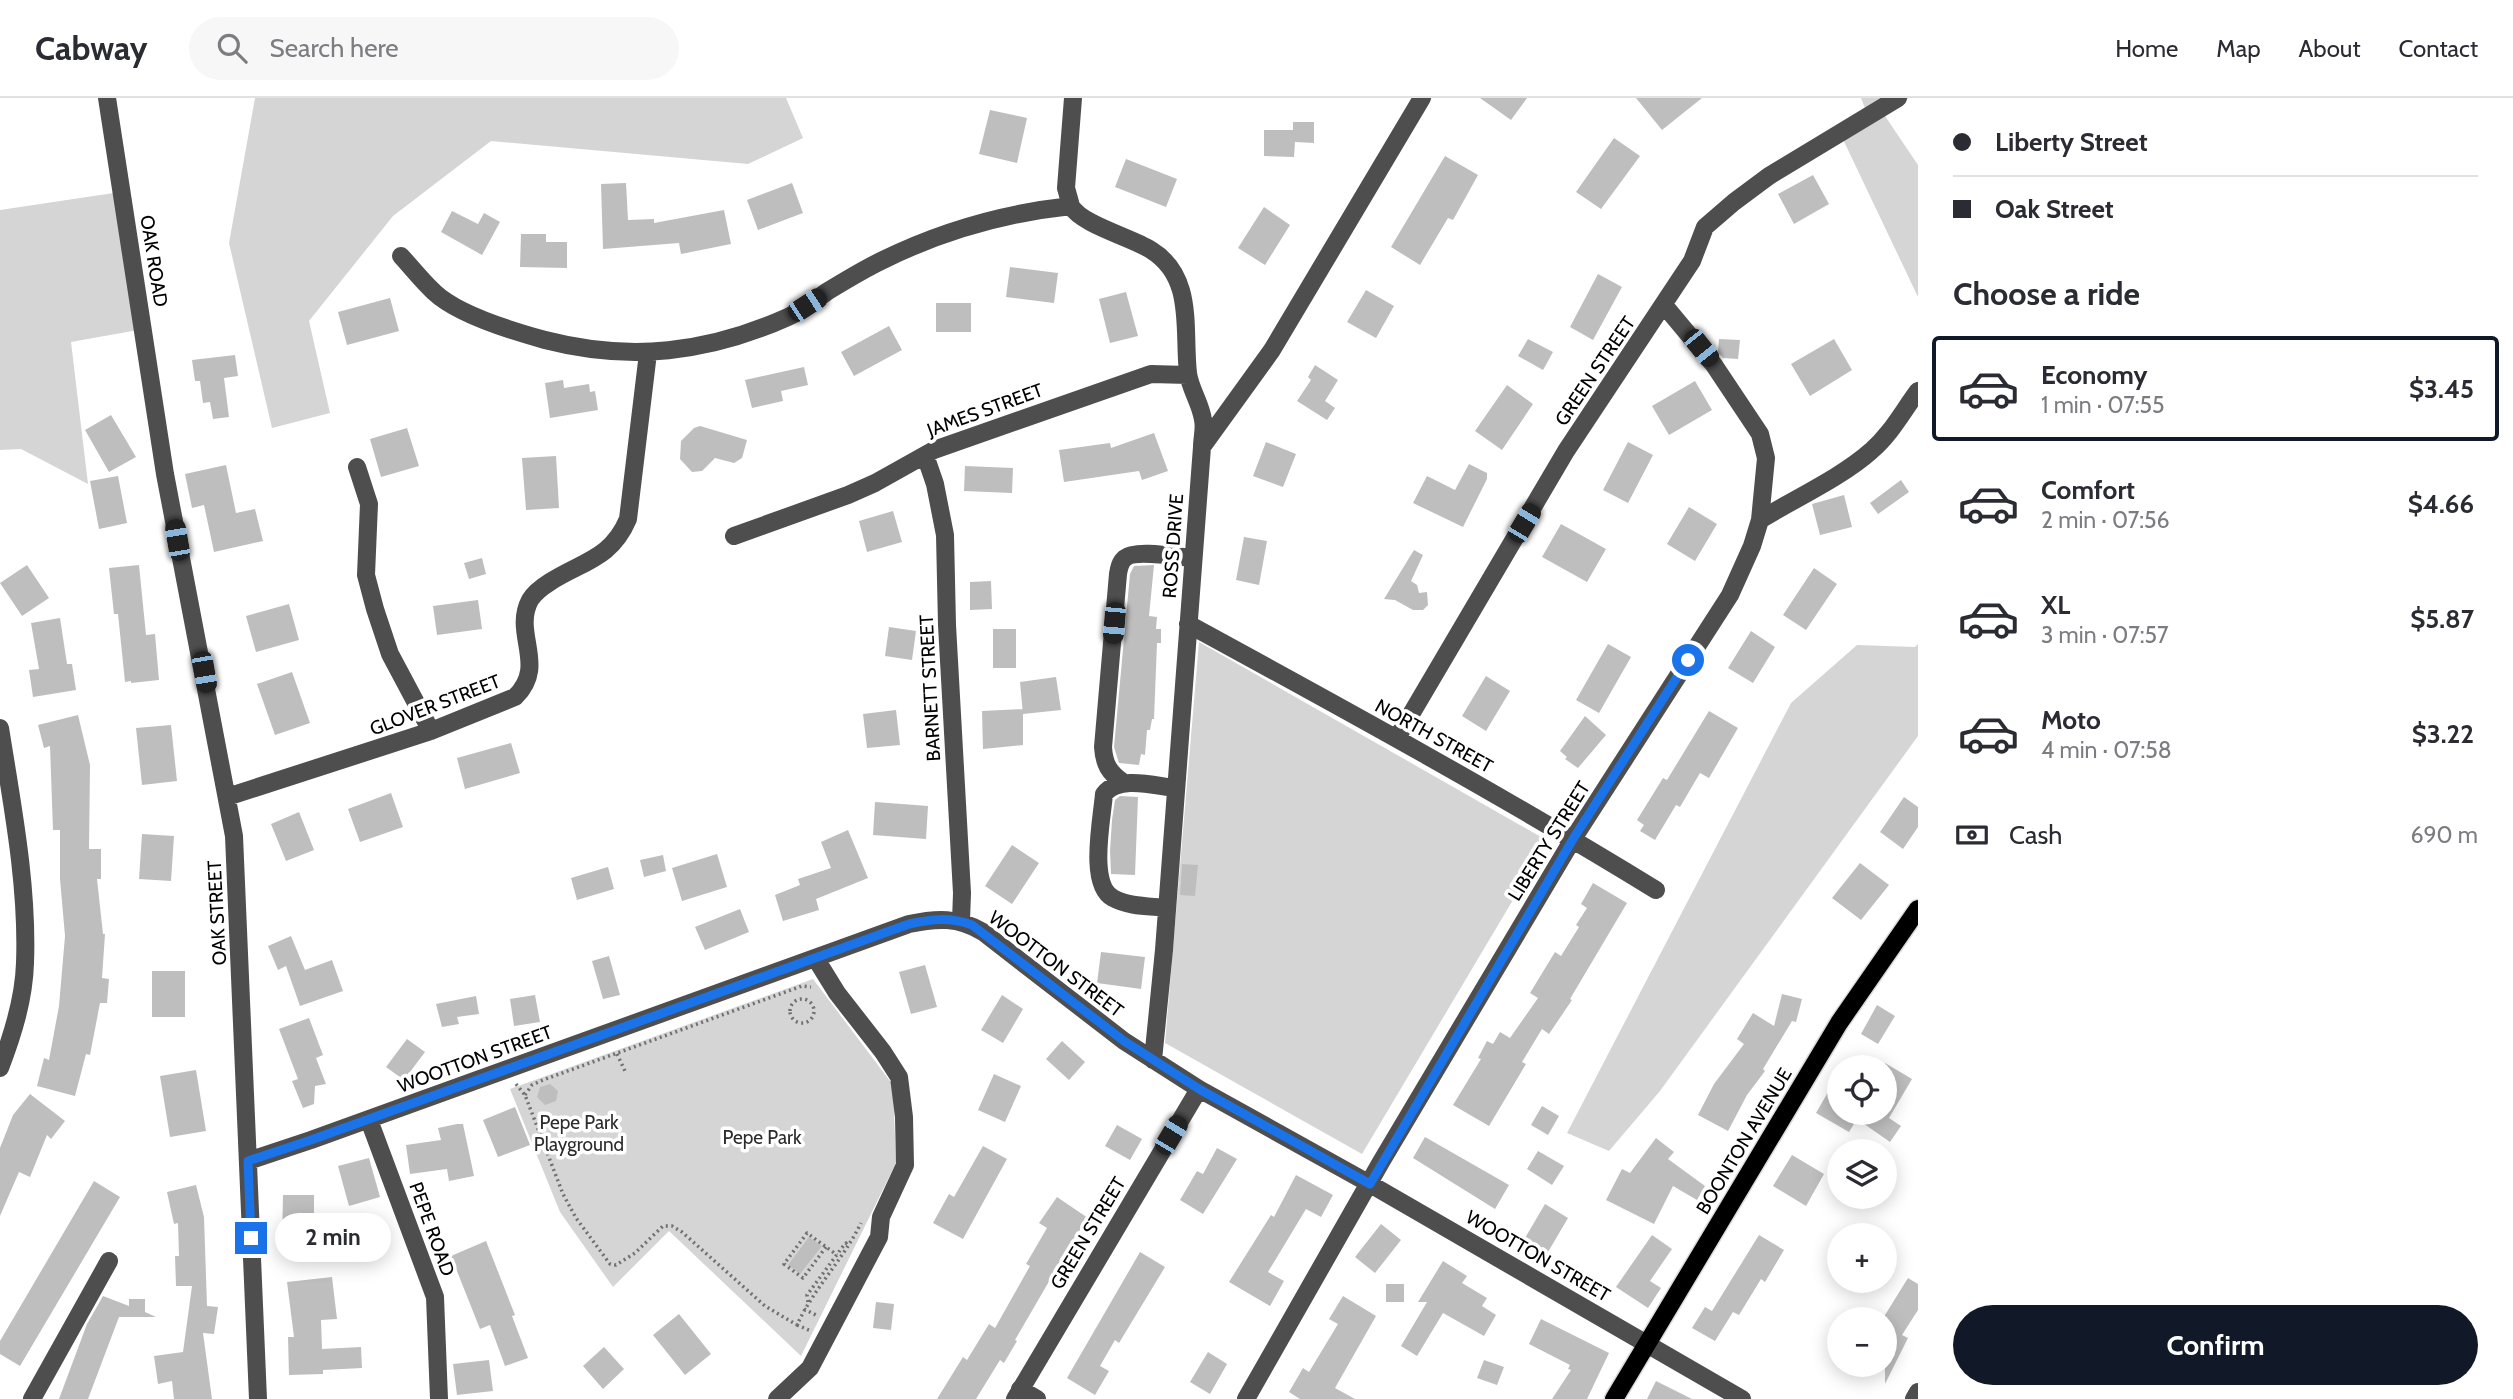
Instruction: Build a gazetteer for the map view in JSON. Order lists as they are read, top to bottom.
{
  "streets": {
    "main road": ["BOONTON AVENUE"],
    "street": [
      "OAK ROAD",
      "GREEN STREET",
      "JAMES STREET",
      "ROSS DRIVE",
      "BARNETT STREET",
      "GLOVER STREET",
      "NORTH STREET",
      "LIBERTY STREET",
      "OAK STREET",
      "WOOTTON STREET",
      "PEPE ROAD"
    ]
  },
  "crossings": [
    ["OAK ROAD", "OAK STREET"],
    ["GREEN STREET", "NORTH STREET"],
    ["GREEN STREET", "LIBERTY STREET"],
    ["GREEN STREET", "WOOTTON STREET"],
    ["JAMES STREET", "BARNETT STREET"],
    ["ROSS DRIVE", "NORTH STREET"],
    ["ROSS DRIVE", "WOOTTON STREET"],
    ["BARNETT STREET", "WOOTTON STREET"],
    ["GLOVER STREET", "OAK STREET"],
    ["NORTH STREET", "LIBERTY STREET"],
    ["LIBERTY STREET", "WOOTTON STREET"],
    ["OAK STREET", "WOOTTON STREET"],
    ["WOOTTON STREET", "BOONTON AVENUE"],
    ["WOOTTON STREET", "PEPE ROAD"]
  ],
  "parks": ["Pepe Park Playground", "Pepe Park"],
  "page": {
    "header": "Cabway",
    "search": "Search here",
    "nav": [
      "Home",
      "Map",
      "About",
      "Contact"
    ],
    "banner": ["Liberty Street", "Oak Street"],
    "heading": "Choose a ride",
    "list": [
      {
        "name": "Economy",
        "note": "1 min · 07:55",
        "value": "$3.45"
      },
      {
        "name": "Comfort",
        "note": "2 min · 07:56",
        "value": "$4.66"
      },
      {
        "name": "XL",
        "note": "3 min · 07:57",
        "value": "$5.87"
      },
      {
        "name": "Moto",
        "note": "4 min · 07:58",
        "value": "$3.22"
      }
    ],
    "pay": ["Cash", "690 m"],
    "map_buttons": ["+", "−"],
    "bubble": "2 min",
    "buttons": "Confirm"
  }
}
